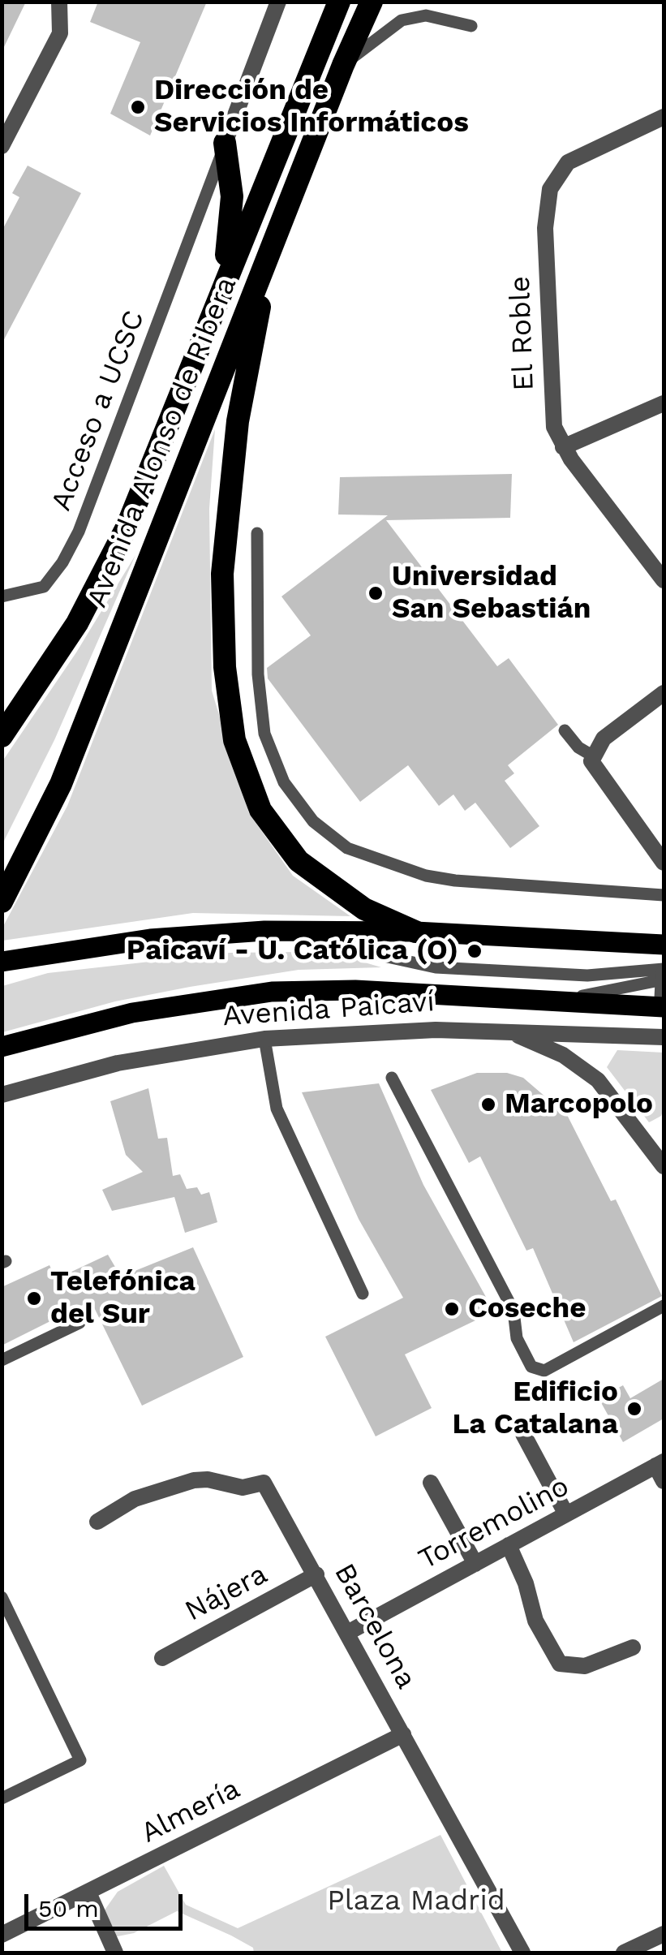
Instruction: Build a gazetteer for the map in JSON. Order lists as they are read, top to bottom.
{
  "streets": {
    "highway": ["Avenida Alonso de Ribera"],
    "main road": ["Avenida Paicaví"],
    "street": [
      "El Roble",
      "Torremolino",
      "Nájera",
      "Barcelona",
      "Almería"
    ],
    "lane": ["Acceso a UCSC"]
  },
  "crossings": [
    ["Torremolino", "Barcelona"],
    ["Nájera", "Barcelona"],
    ["Barcelona", "Almería"]
  ],
  "parks": ["Plaza Madrid"],
  "places": [
    "Dirección de Servicios Informáticos",
    "Universidad San Sebastián",
    "Paicaví - U. Católica (O)",
    "Marcopolo",
    "Telefónica del Sur",
    "Coseche",
    "Edificio La Catalana"
  ],
  "scale_bar": "50 m"
}
